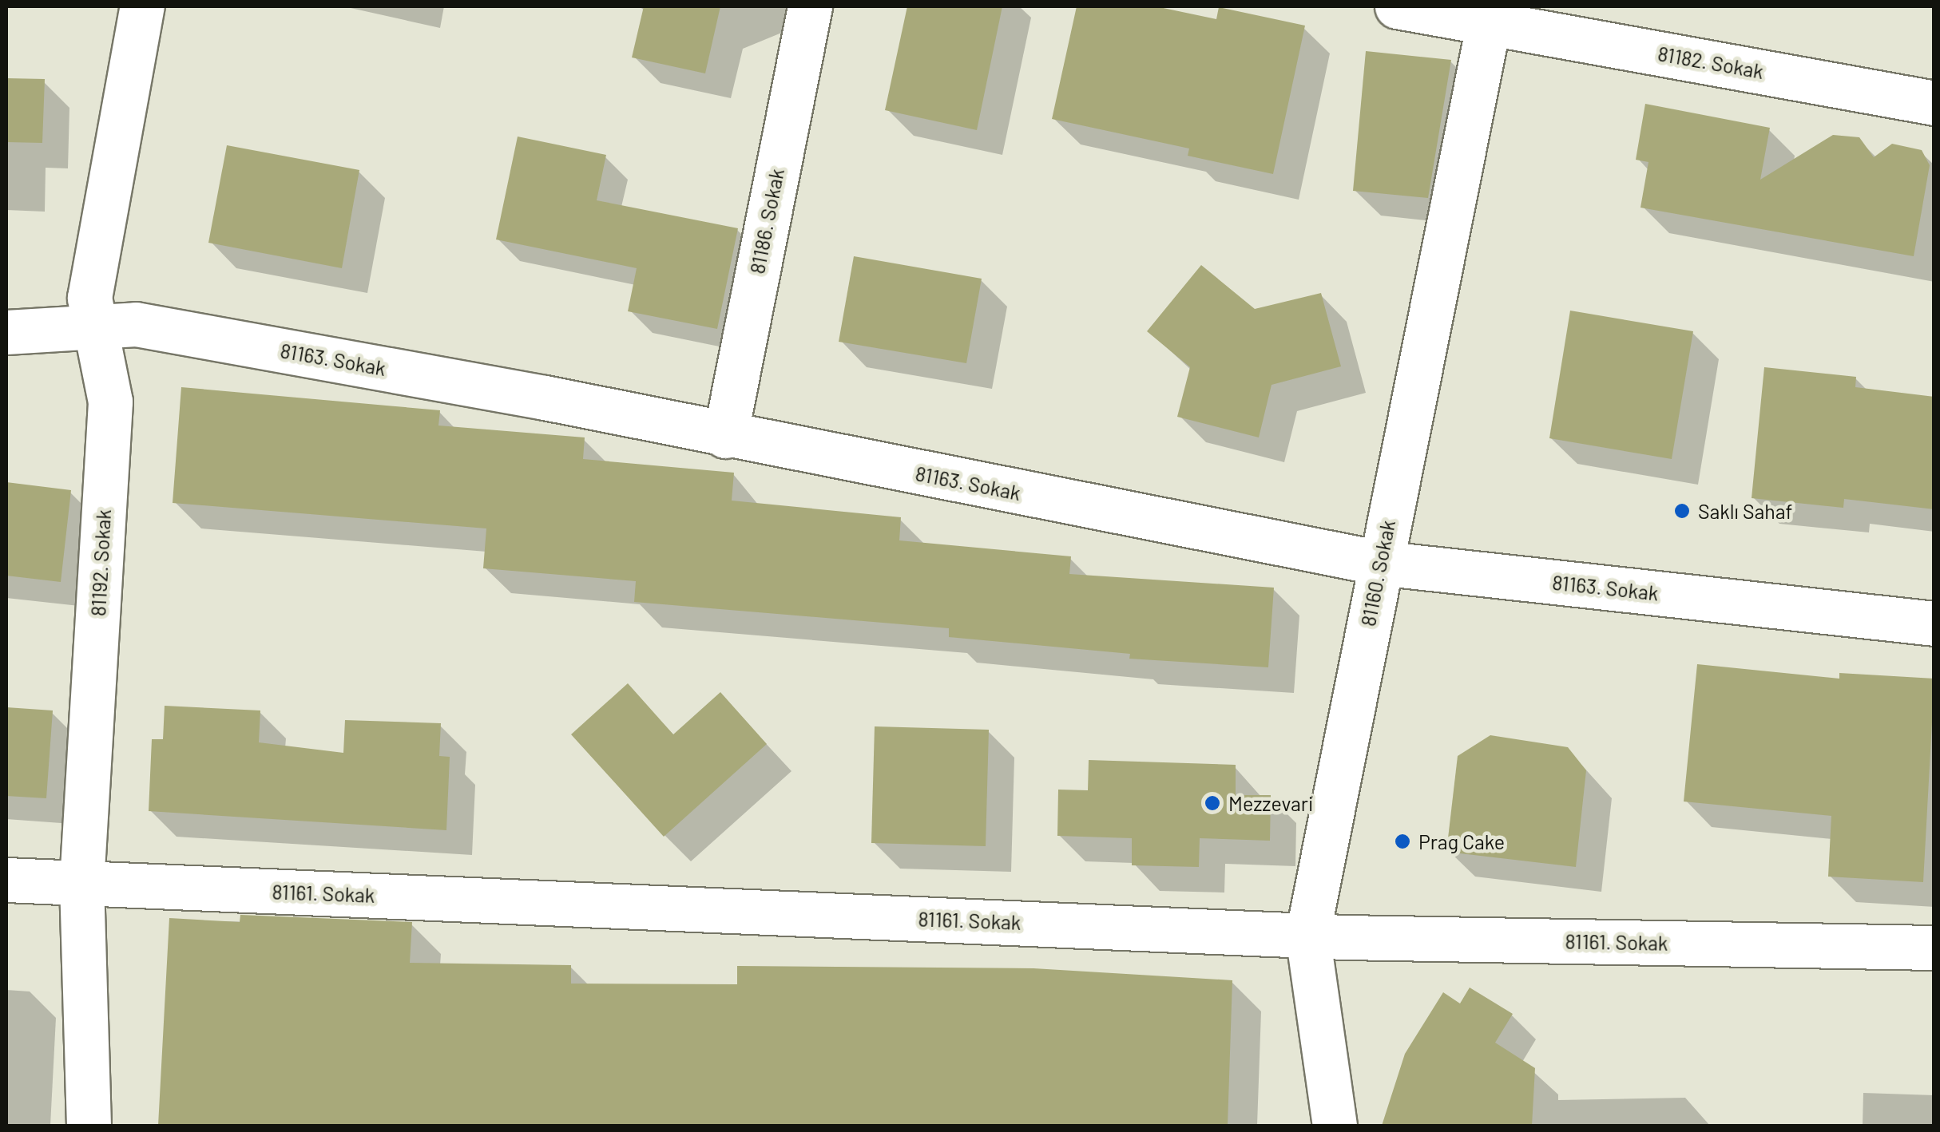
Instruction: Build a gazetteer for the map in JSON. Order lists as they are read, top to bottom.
{
  "streets": {
    "street": [
      "81182. Sokak",
      "81186. Sokak",
      "81163. Sokak",
      "81192. Sokak",
      "81160. Sokak",
      "81161. Sokak"
    ]
  },
  "crossings": [
    ["81182. Sokak", "81160. Sokak"],
    ["81186. Sokak", "81163. Sokak"],
    ["81163. Sokak", "81192. Sokak"],
    ["81163. Sokak", "81160. Sokak"],
    ["81192. Sokak", "81161. Sokak"],
    ["81160. Sokak", "81161. Sokak"]
  ],
  "places": ["Saklı Sahaf", "Mezzevari", "Prag Cake"]
}
